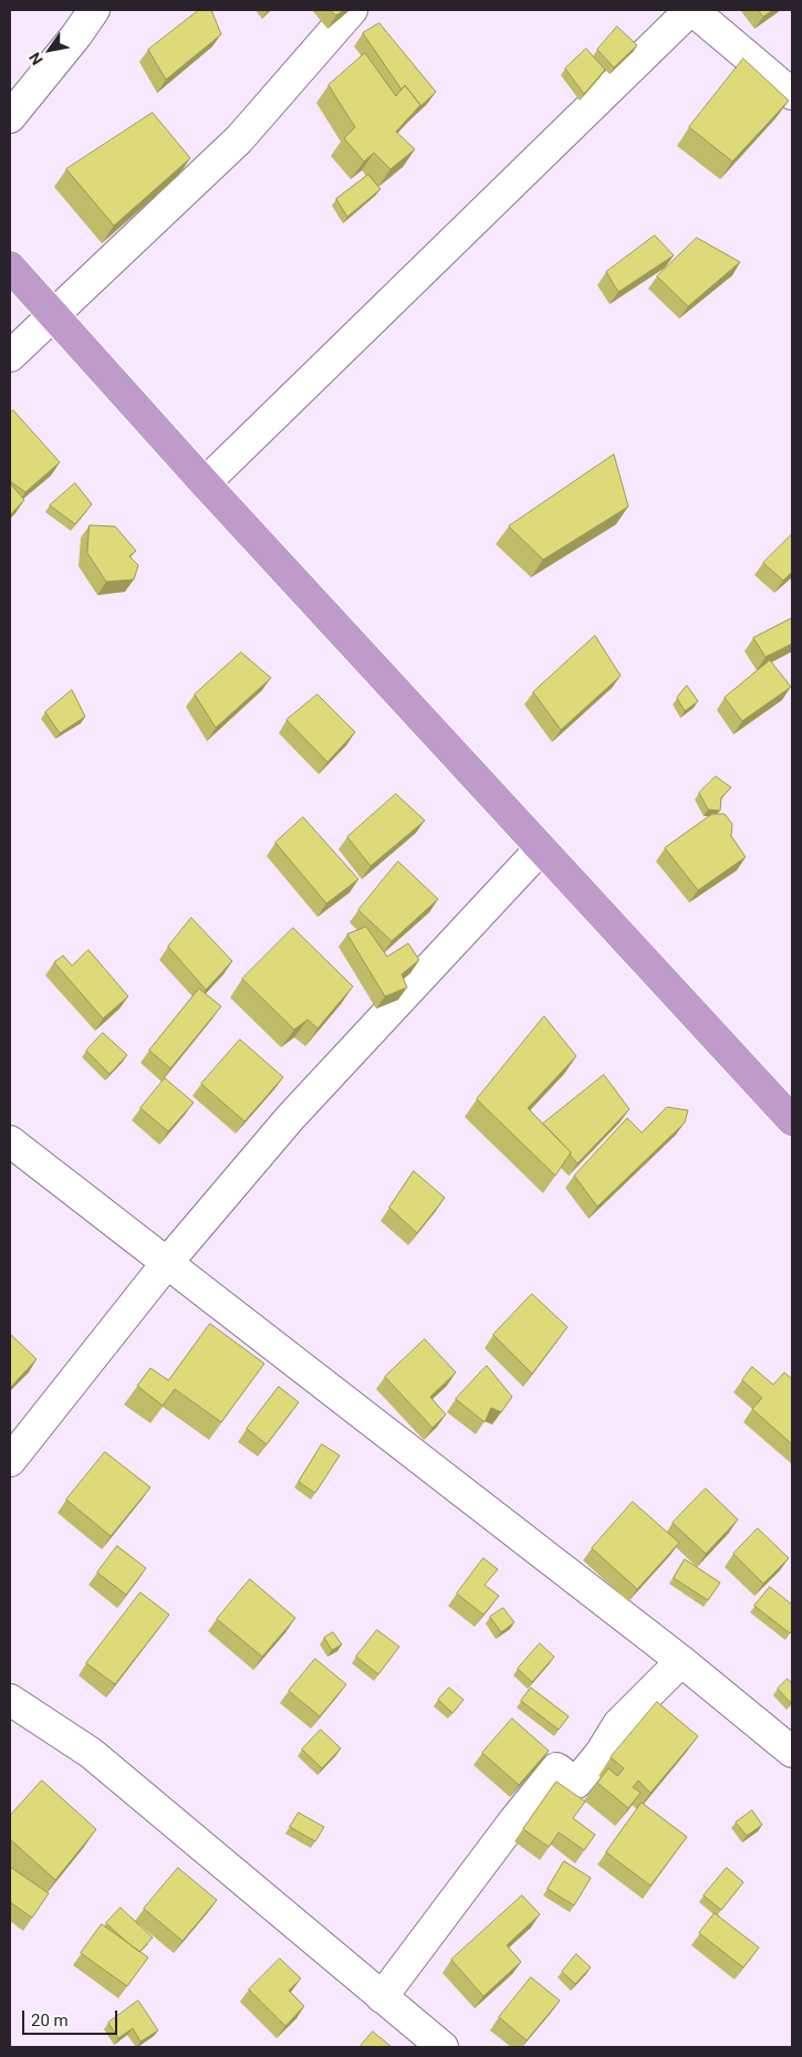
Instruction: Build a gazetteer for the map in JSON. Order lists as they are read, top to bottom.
{
  "scale_bar": "20 m",
  "north": "bottom left"
}
